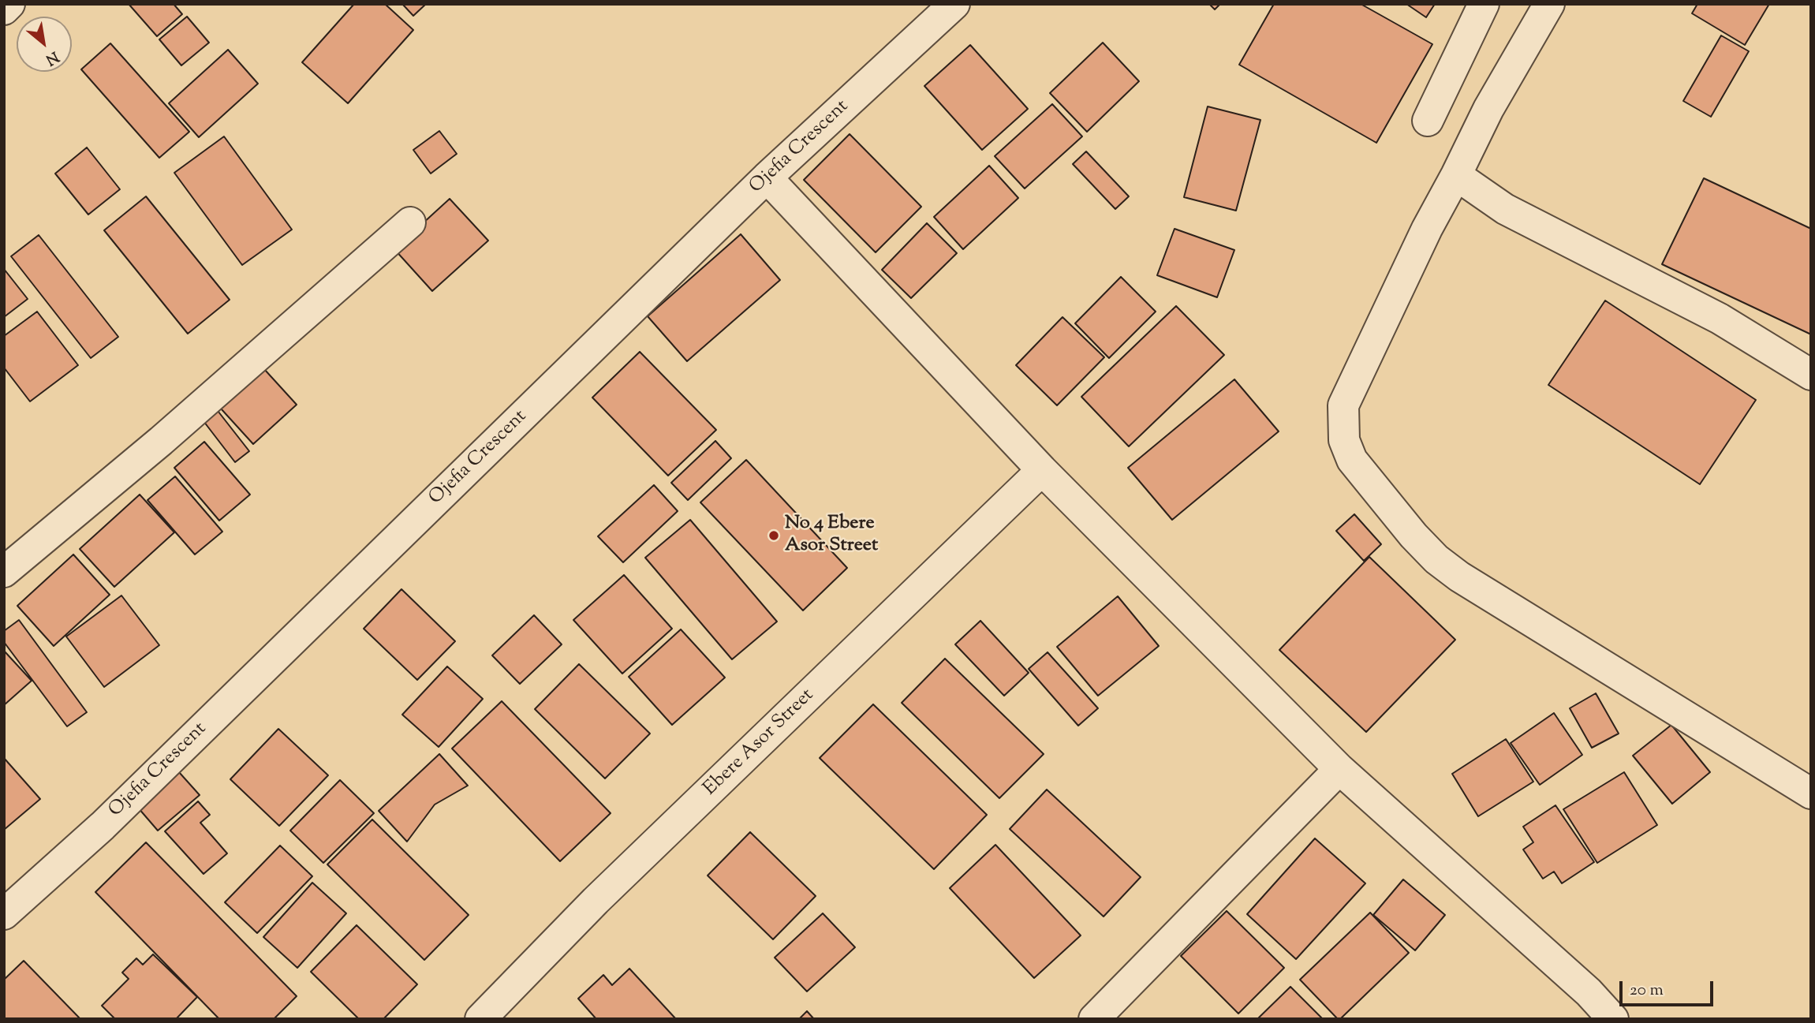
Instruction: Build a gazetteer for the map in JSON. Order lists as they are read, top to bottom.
{
  "streets": {
    "street": ["Ojefia Crescent", "Ebere Asor Street"]
  },
  "places": ["No 4 Ebere Asor Street"],
  "scale_bar": "20 m",
  "north": "bottom right"
}
